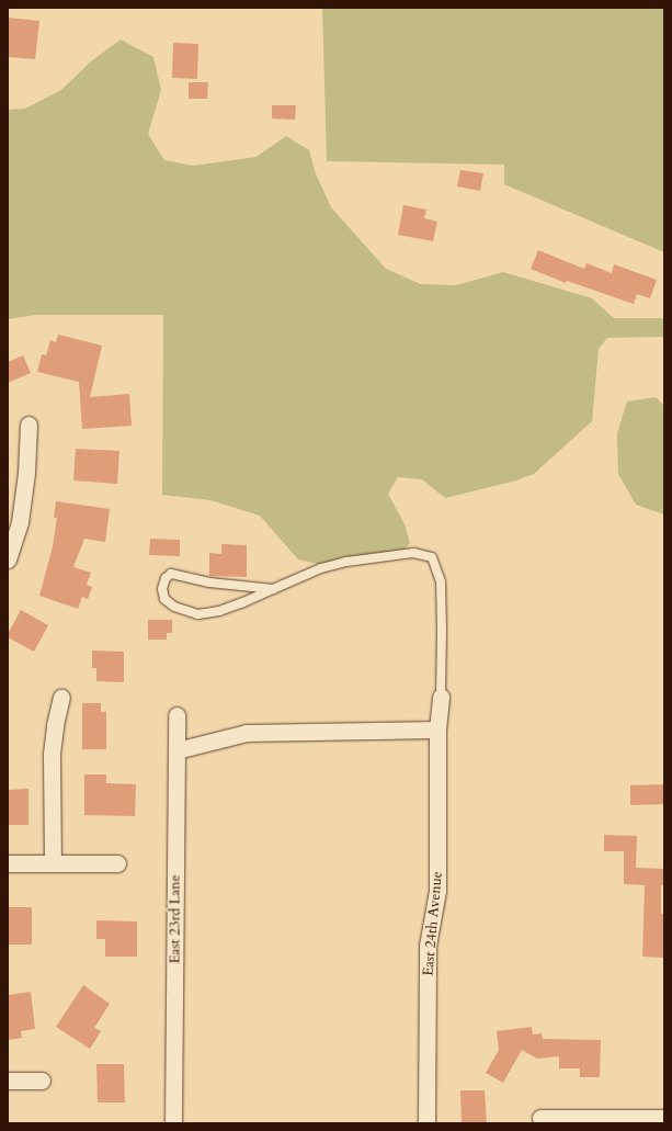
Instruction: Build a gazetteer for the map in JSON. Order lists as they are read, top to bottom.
{
  "streets": {
    "street": ["East 23rd Lane", "East 24th Avenue"]
  }
}
